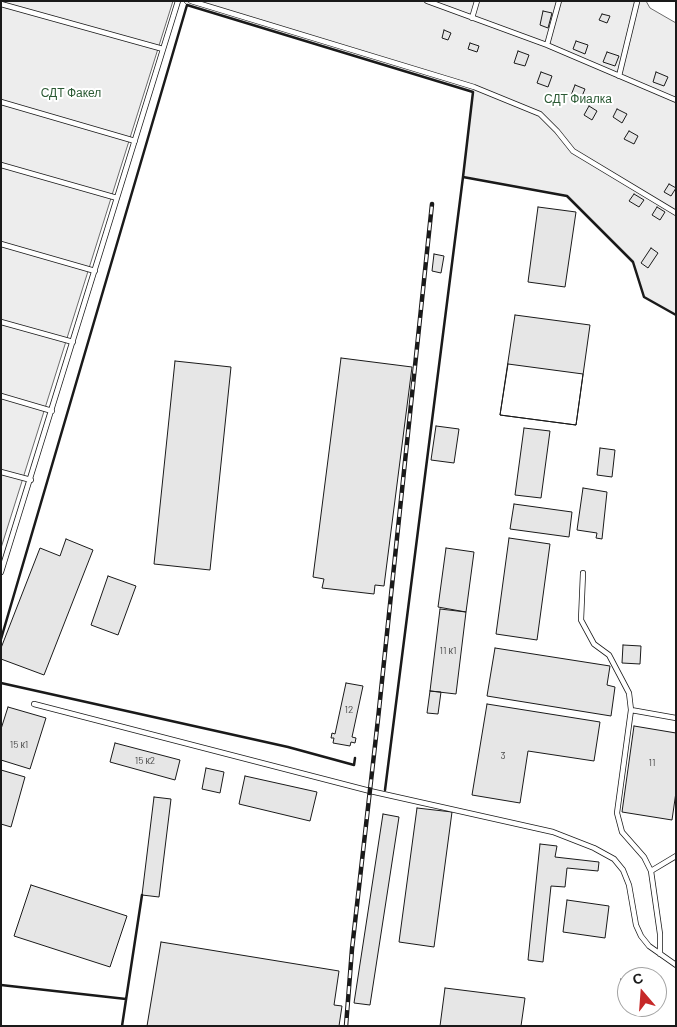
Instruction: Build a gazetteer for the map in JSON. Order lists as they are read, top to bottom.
{
  "parks": ["СДТ Факел", "СДТ Фиалка"],
  "house_numbers": [
    "11 к1",
    "12",
    "15 к1",
    "3",
    "15 к2",
    "11"
  ],
  "north": "top"
}
